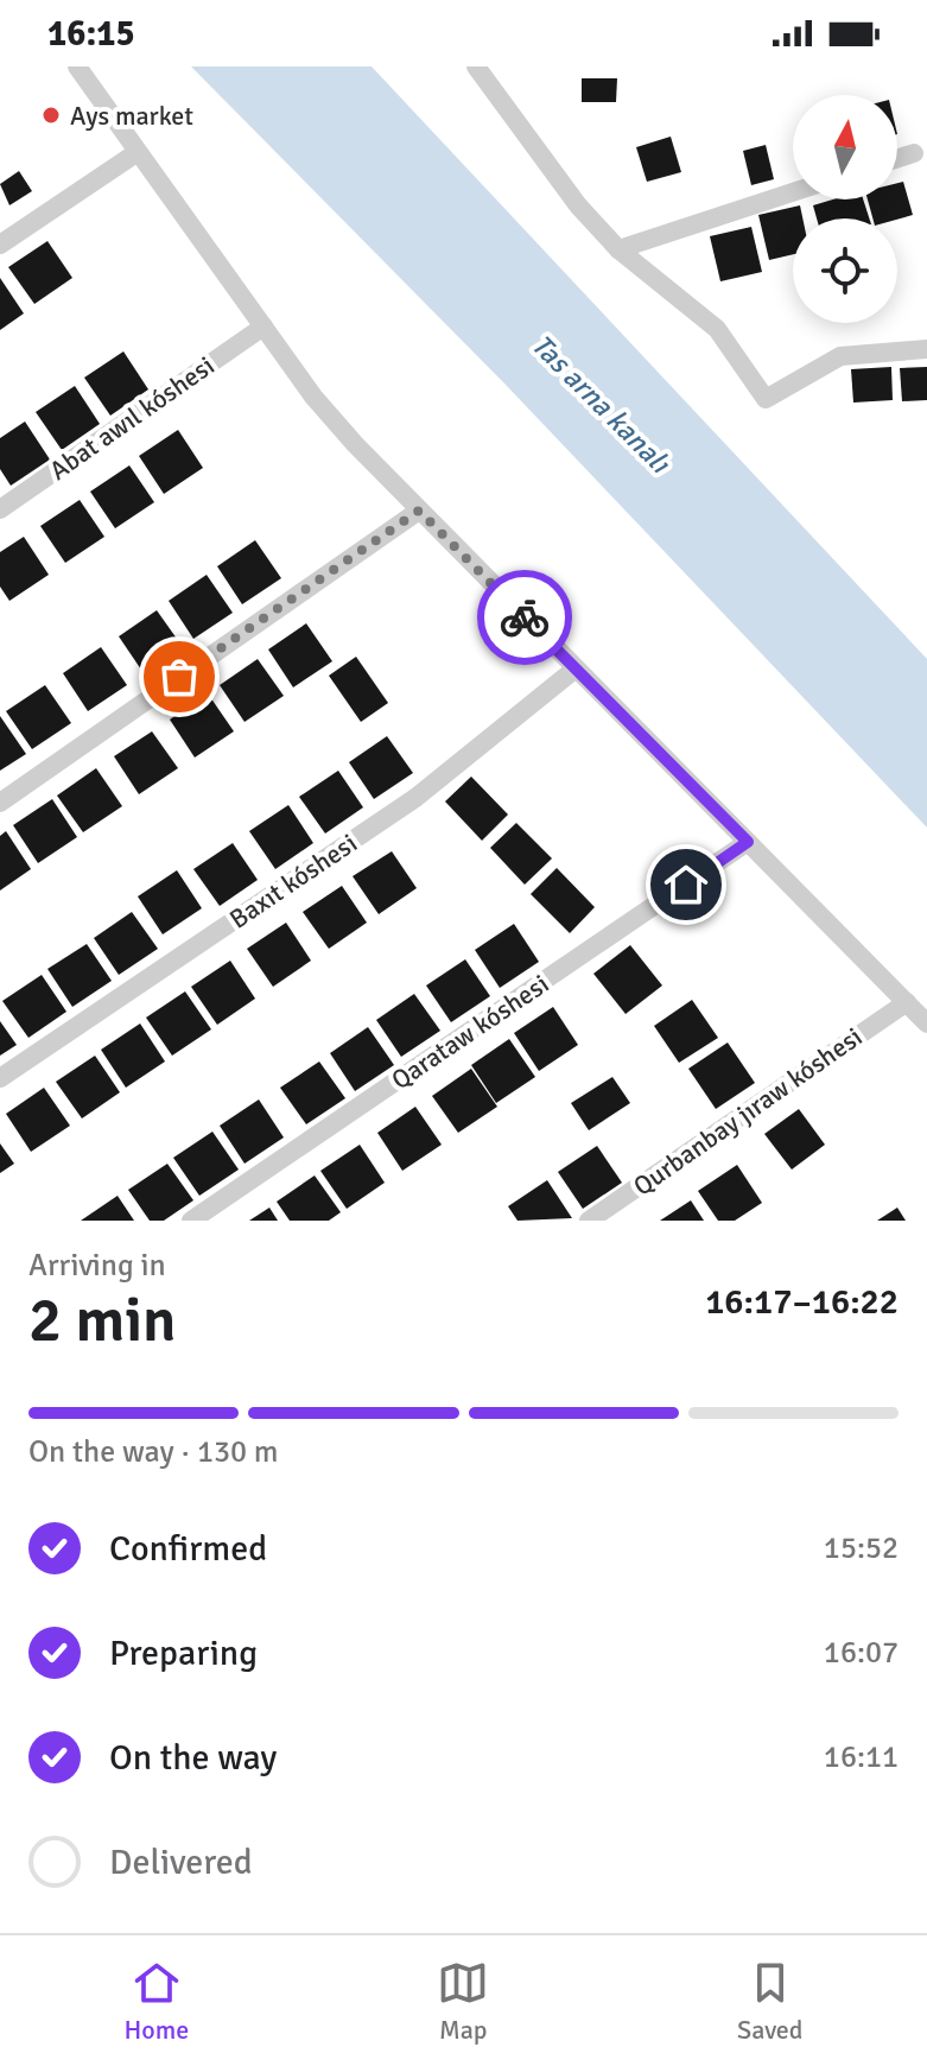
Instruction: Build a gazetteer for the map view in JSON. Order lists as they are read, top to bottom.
{
  "streets": {
    "street": [
      "Abat awıl kóshesi",
      "Baxıt kóshesi",
      "Qarataw kóshesi",
      "Qurbanbay jıraw kóshesi"
    ]
  },
  "water": ["Tas arna kanalı"],
  "places": ["Ays market"],
  "north": "top",
  "page": {
    "status": "16:15",
    "heading": ["2 min", "Arriving in", "16:17–16:22"],
    "bar": "On the way · 130 m",
    "list": [
      ["Confirmed", "15:52"],
      ["Preparing", "16:07"],
      ["On the way", "16:11"],
      "Delivered"
    ],
    "tabs": ["Home", "Map", "Saved"]
  }
}
